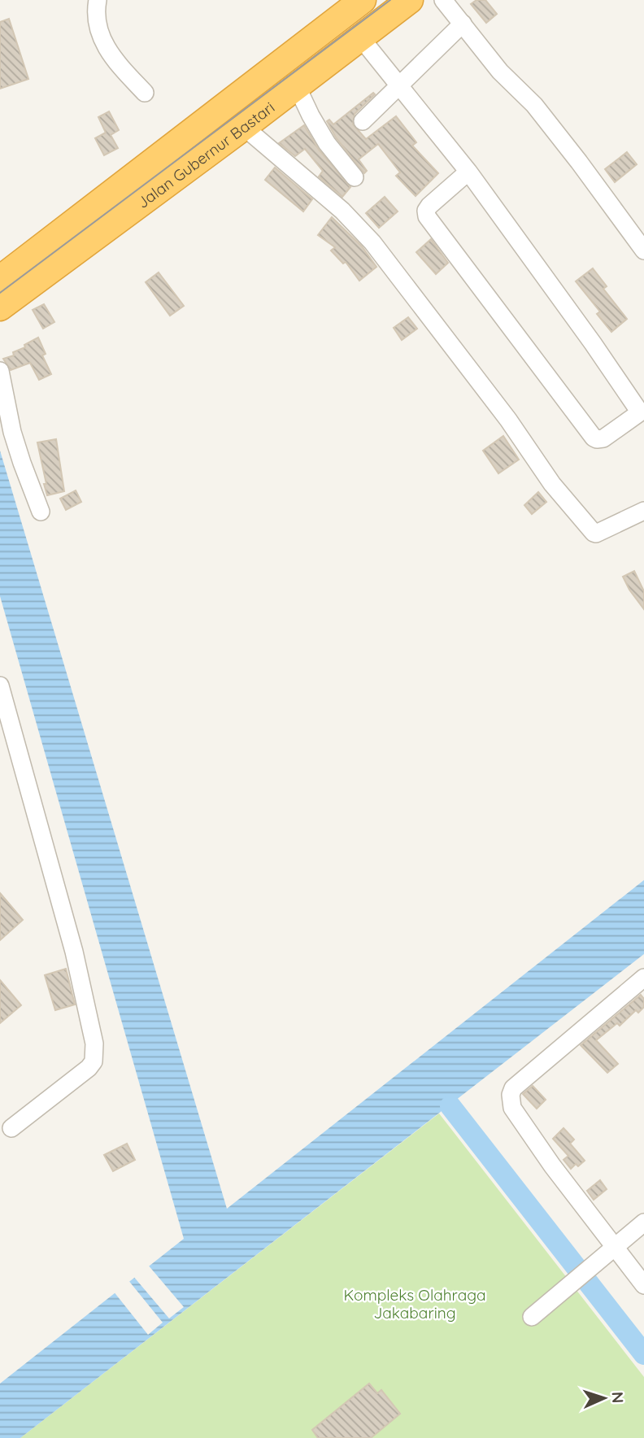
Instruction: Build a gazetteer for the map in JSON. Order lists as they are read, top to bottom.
{
  "streets": {
    "highway": ["Jalan Gubernur Bastari"]
  },
  "parks": ["Kompleks Olahraga Jakabaring"],
  "north": "right"
}
